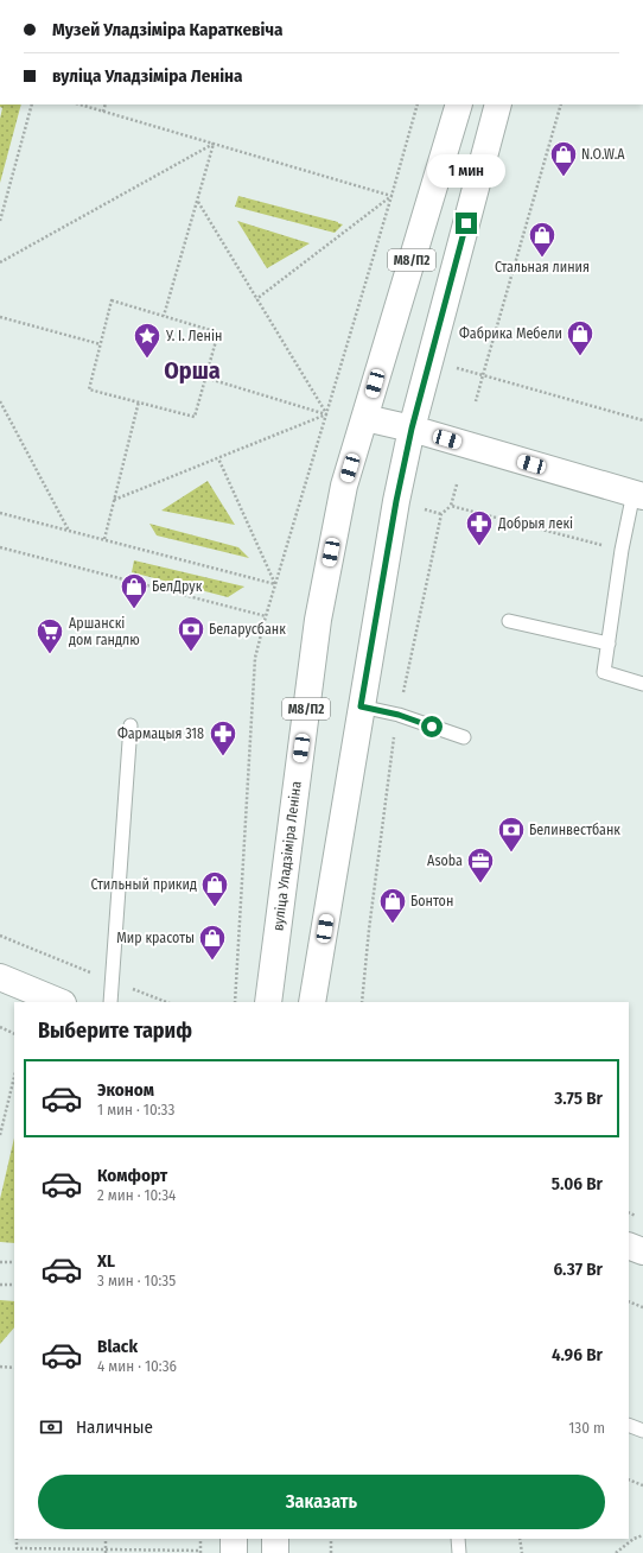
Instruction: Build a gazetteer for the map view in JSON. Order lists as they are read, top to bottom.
{
  "streets": {
    "main road": ["М8/П2", "вуліца Уладзіміра Леніна"]
  },
  "districts": ["Орша"],
  "places": {
    "shop": [
      "N.O.W.A",
      "Стальная линия",
      "Фабрика Мебели",
      "БелДрук",
      "Стильный прикид",
      "Бонтон",
      "Мир красоты"
    ],
    "place": ["У. І. Ленін"],
    "pharmacy": ["Добрыя лекі", "Фармацыя 318"],
    "bank": ["Беларусбанк", "Белинвестбанк"],
    "supermarket": ["Аршанскі дом гандлю"],
    "office": ["Asoba"]
  },
  "page": {
    "banner": ["Музей Уладзіміра Караткевіча", "вуліца Уладзіміра Леніна"],
    "bubble": "1 мин",
    "heading": "Выберите тариф",
    "list": [
      {
        "name": "Эконом",
        "note": "1 мин · 10:33",
        "value": "3.75 Br"
      },
      {
        "name": "Комфорт",
        "note": "2 мин · 10:34",
        "value": "5.06 Br"
      },
      {
        "name": "XL",
        "note": "3 мин · 10:35",
        "value": "6.37 Br"
      },
      {
        "name": "Black",
        "note": "4 мин · 10:36",
        "value": "4.96 Br"
      }
    ],
    "pay": ["Наличные", "130 m"],
    "buttons": "Заказать"
  }
}
